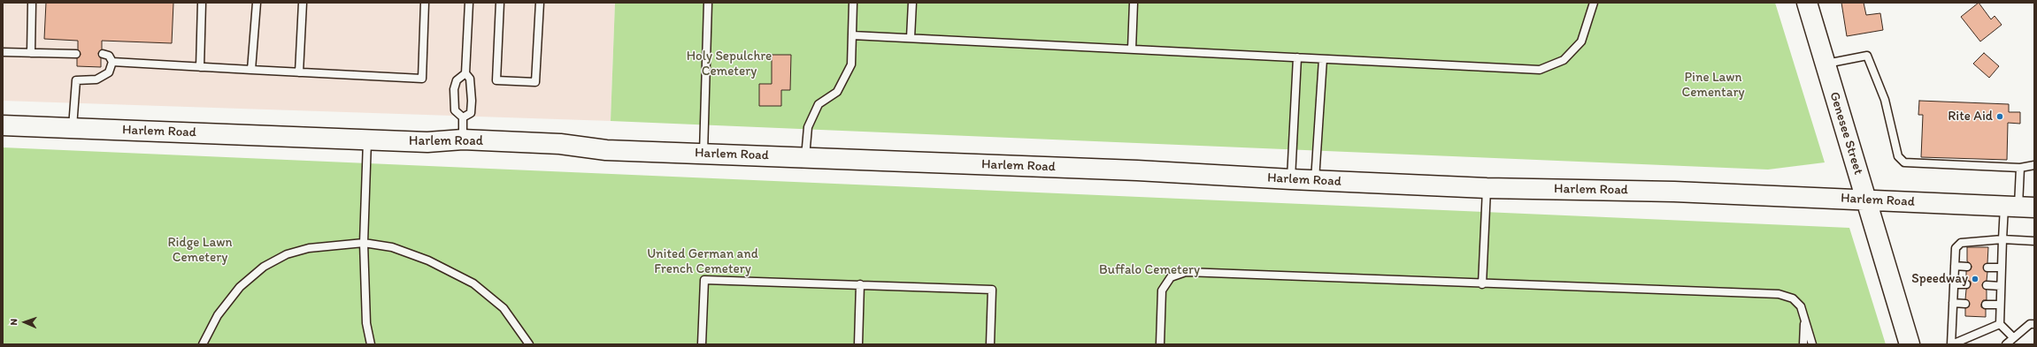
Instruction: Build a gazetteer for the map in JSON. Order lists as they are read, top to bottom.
{
  "streets": {
    "main road": ["Harlem Road", "Genesee Street"]
  },
  "crossings": [
    ["Harlem Road", "Genesee Street"]
  ],
  "parks": [
    "Holy Sepulchre Cemetery",
    "Pine Lawn Cementary",
    "Ridge Lawn Cemetery",
    "United German and French Cemetery",
    "Buffalo Cemetery"
  ],
  "places": ["Rite Aid", "Speedway"],
  "north": "left"
}
